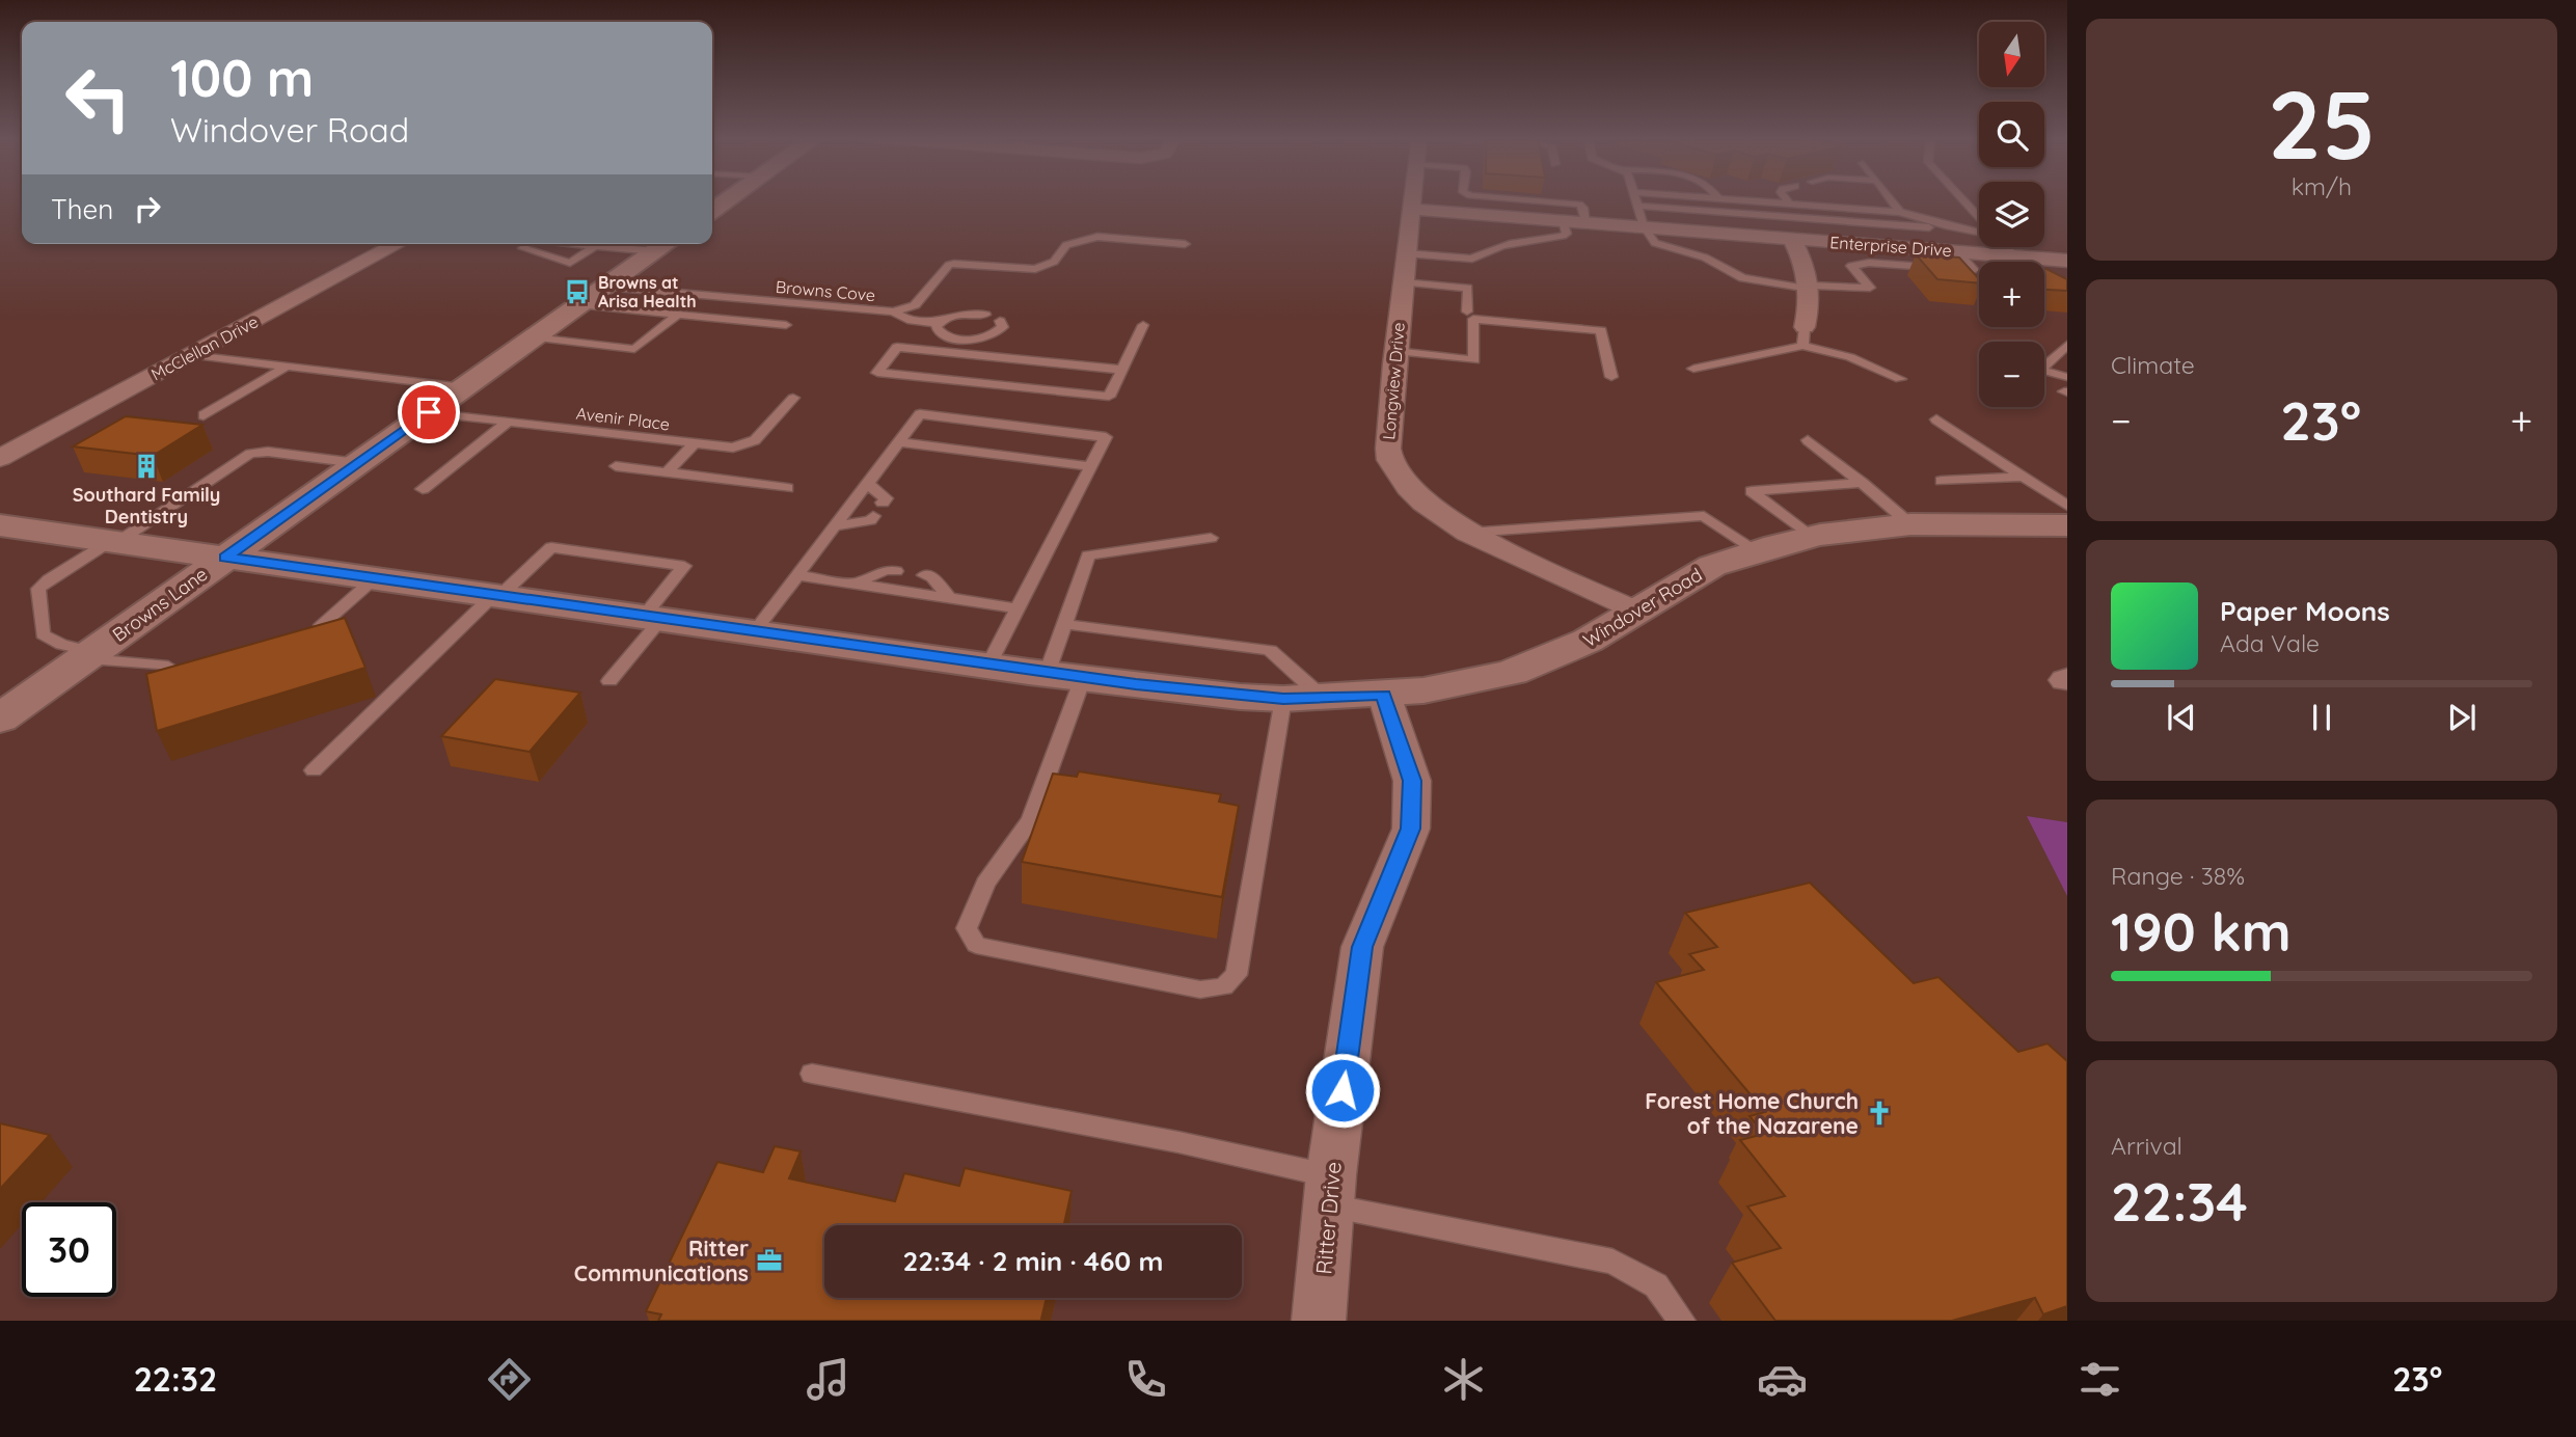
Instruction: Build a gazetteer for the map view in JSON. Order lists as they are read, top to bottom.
{
  "streets": {
    "street": [
      "Enterprise Drive",
      "McClellan Drive",
      "Longview Drive",
      "Browns Lane",
      "Windover Road",
      "Ritter Drive"
    ],
    "lane": ["Browns Cove", "Avenir Place"]
  },
  "crossings": [
    ["Enterprise Drive", "Longview Drive"],
    ["Browns Cove", "Browns Lane"],
    ["Longview Drive", "Windover Road"],
    ["Avenir Place", "Browns Lane"],
    ["Browns Lane", "Windover Road"],
    ["Windover Road", "Ritter Drive"]
  ],
  "places": {
    "bus stop": ["Browns at Arisa Health"],
    "building": ["Southard Family Dentistry"],
    "church": ["Forest Home Church of the Nazarene"],
    "office": ["Ritter Communications"]
  },
  "north": "bottom",
  "page": {
    "tile": [
      ["25", "km/h"],
      "Climate",
      ["Range · 38%", "190 km"],
      ["Arrival", "22:34"]
    ],
    "map_buttons": ["+", "−"],
    "turn": ["100 m", "Windover Road"],
    "then": "Then",
    "heat": ["−", "23°", "+"],
    "song": ["Paper Moons", "Ada Vale"],
    "limit": "30",
    "trip": "22:34 · 2 min · 460 m",
    "tabs": ["22:32", "23°"]
  }
}
